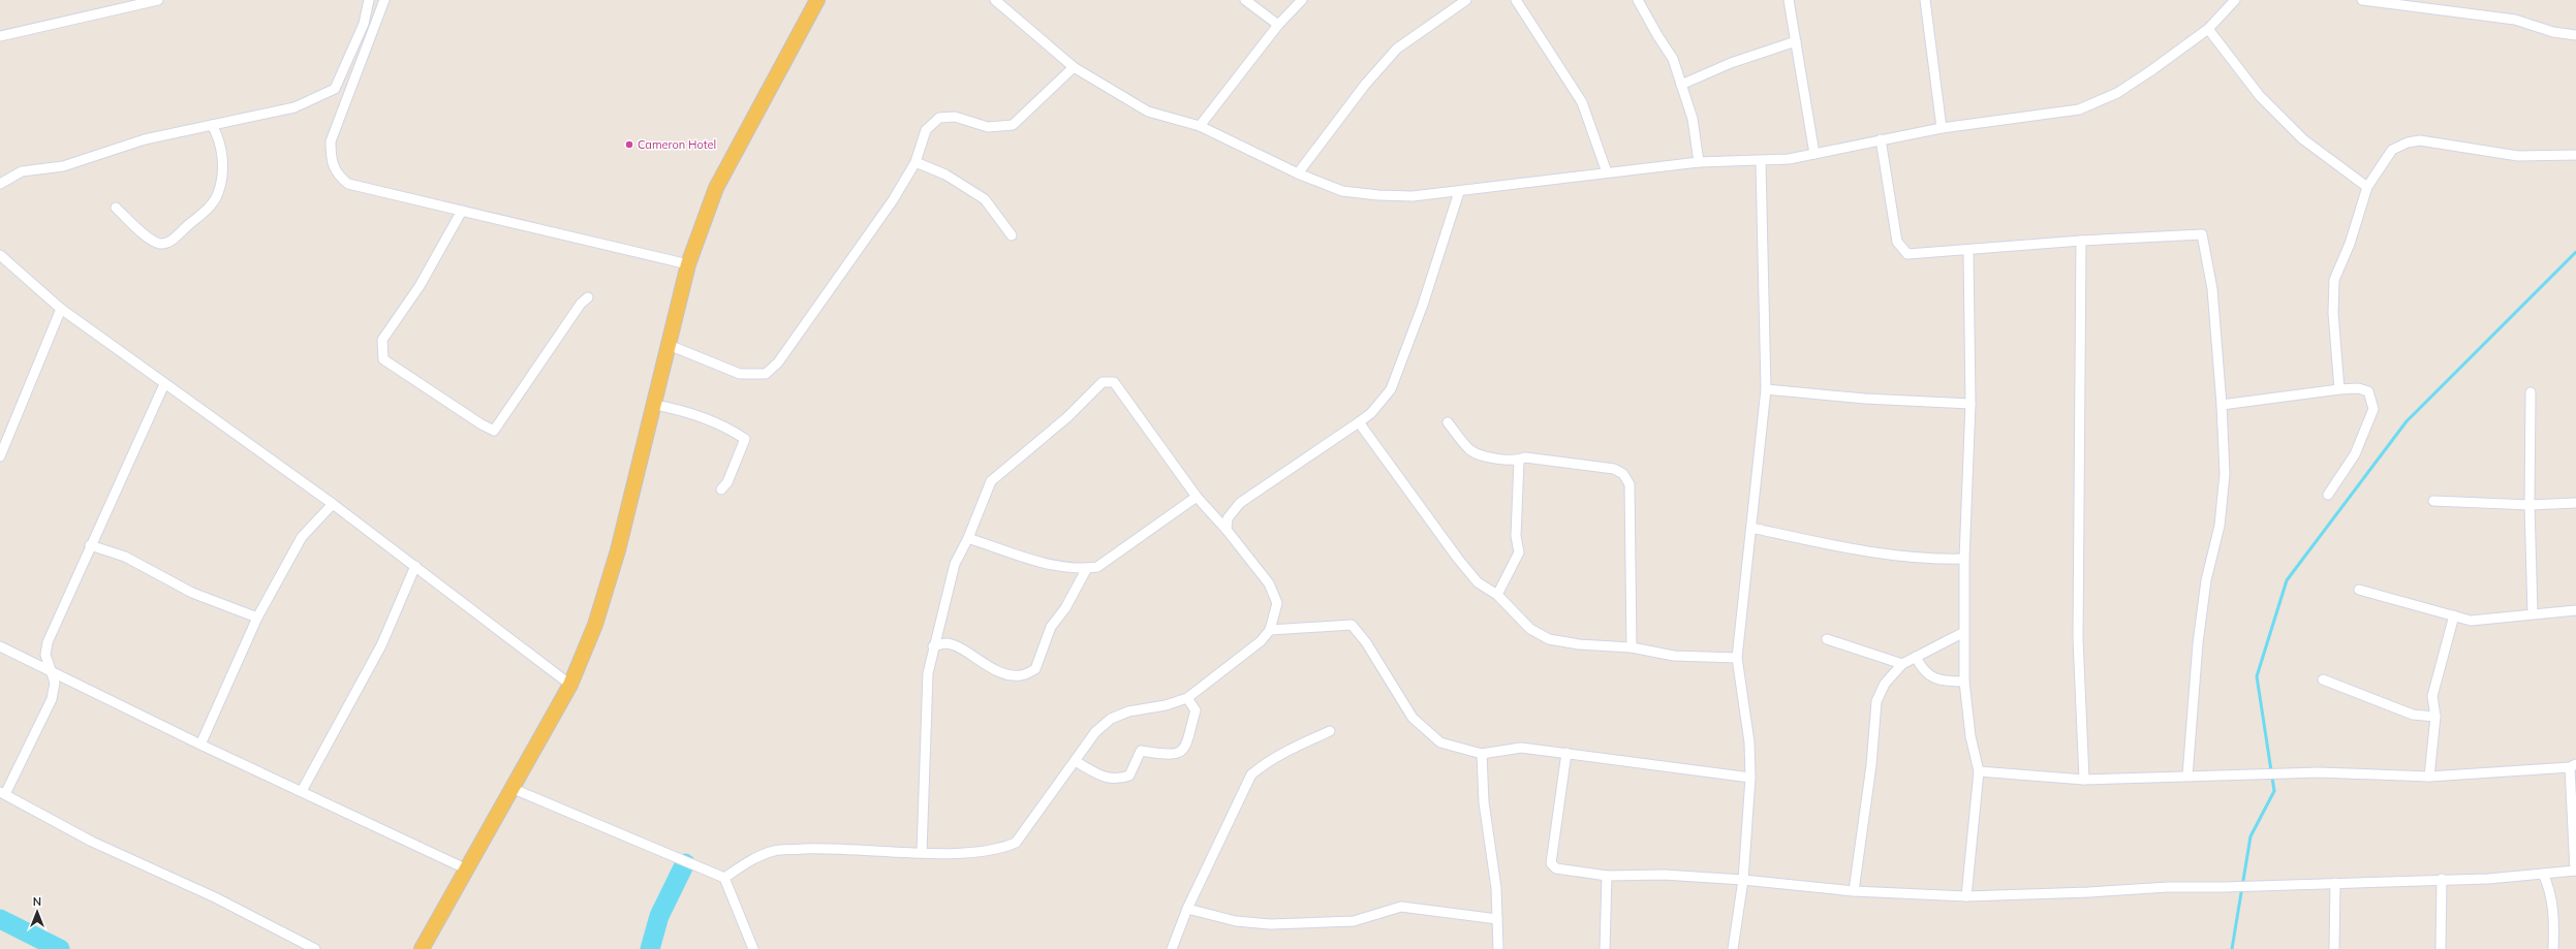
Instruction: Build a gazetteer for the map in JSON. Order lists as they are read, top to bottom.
{
  "places": ["Cameron Hotel"],
  "north": "top"
}
